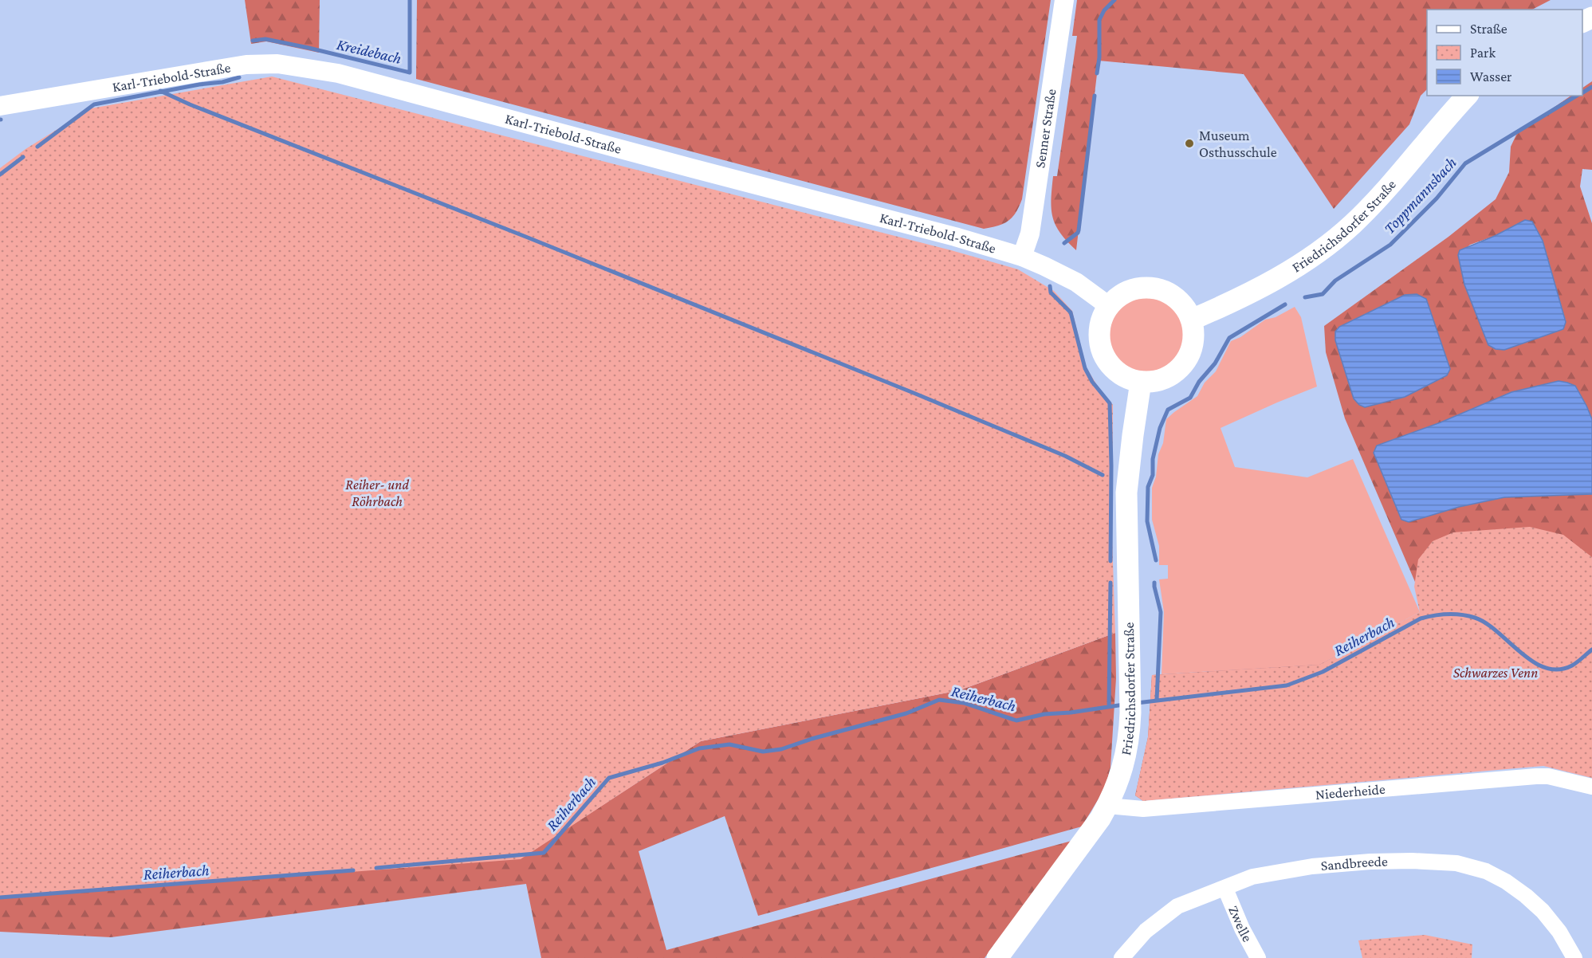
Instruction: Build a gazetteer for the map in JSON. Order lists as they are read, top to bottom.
{
  "streets": {
    "main road": ["Friedrichsdorfer Straße"],
    "street": [
      "Karl-Triebold-Straße",
      "Senner Straße",
      "Niederheide",
      "Sandbreede",
      "Zwelle"
    ]
  },
  "crossings": [
    ["Karl-Triebold-Straße", "Senner Straße"],
    ["Karl-Triebold-Straße", "Friedrichsdorfer Straße"],
    ["Friedrichsdorfer Straße", "Niederheide"],
    ["Sandbreede", "Zwelle"]
  ],
  "water": ["Kreidebach", "Toppmannsbach", "Reiherbach"],
  "parks": ["Reiher- und Röhrbach", "Schwarzes Venn"],
  "places": ["Museum Osthusschule"],
  "legend": ["Straße", "Park", "Wasser"]
}
